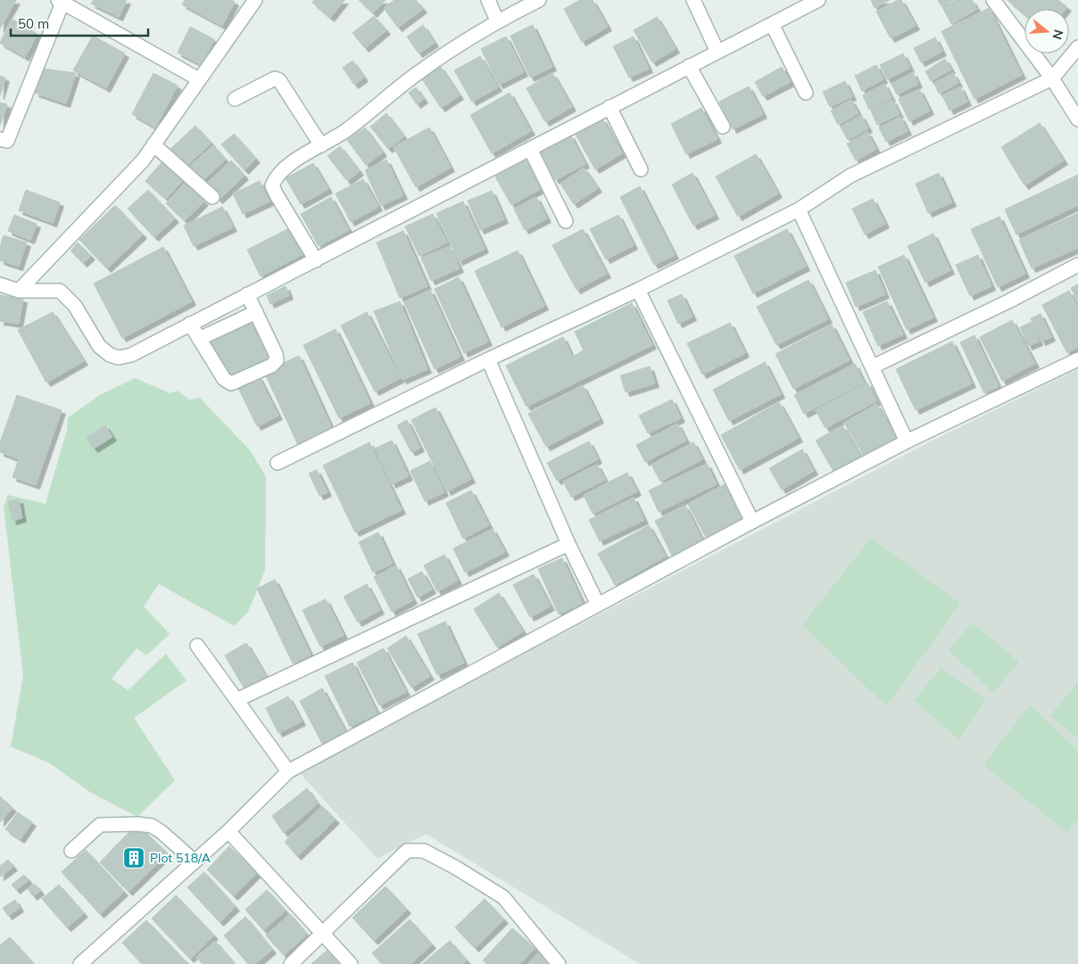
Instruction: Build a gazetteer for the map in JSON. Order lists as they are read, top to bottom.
{
  "places": {
    "building": ["Plot 518/A"]
  },
  "scale_bar": "50 m",
  "north": "right"
}
